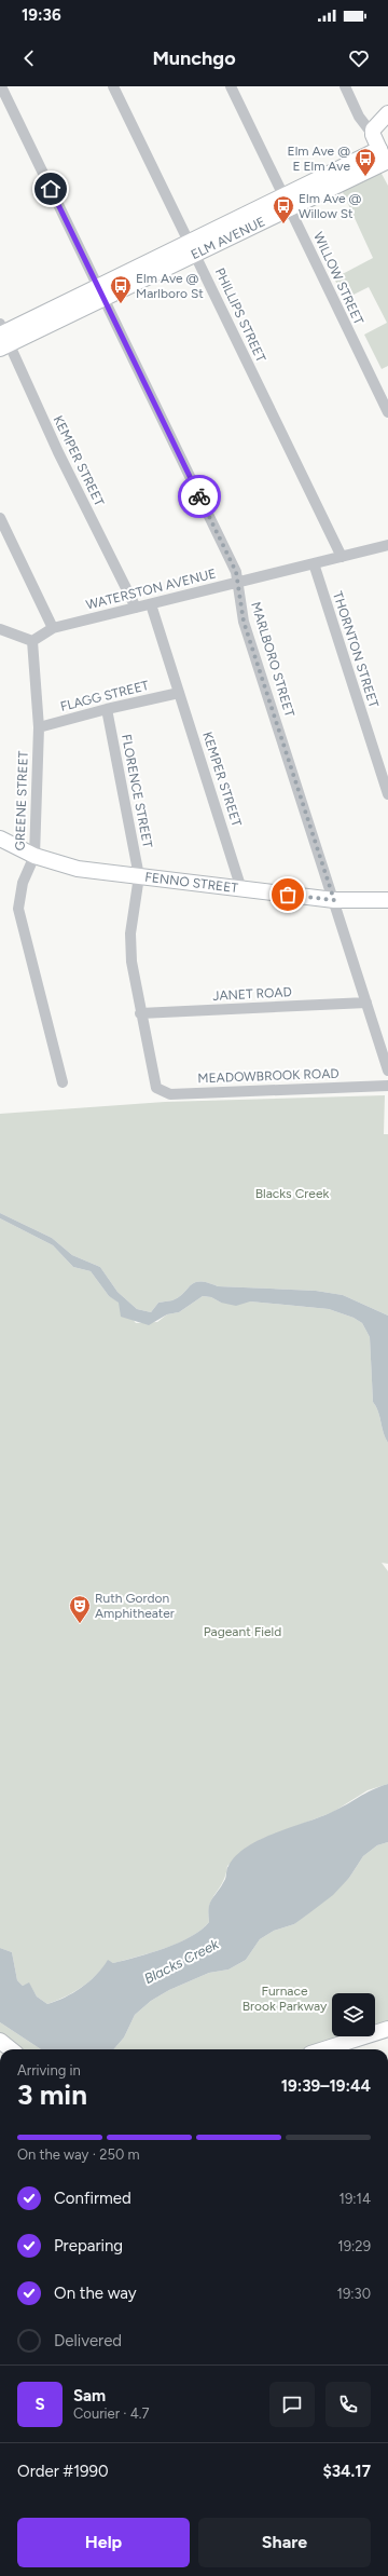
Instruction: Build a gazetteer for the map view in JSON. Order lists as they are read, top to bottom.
{
  "streets": {
    "street": [
      "ELM AVENUE",
      "WILLOW STREET",
      "PHILLIPS STREET",
      "KEMPER STREET",
      "WATERSTON AVENUE",
      "THORNTON STREET",
      "MARLBORO STREET",
      "FLAGG STREET",
      "FLORENCE STREET",
      "GREENE STREET",
      "FENNO STREET",
      "JANET ROAD",
      "MEADOWBROOK ROAD"
    ]
  },
  "crossings": [
    ["ELM AVENUE", "WILLOW STREET"],
    ["ELM AVENUE", "PHILLIPS STREET"],
    ["ELM AVENUE", "KEMPER STREET"],
    ["ELM AVENUE", "MARLBORO STREET"],
    ["PHILLIPS STREET", "WATERSTON AVENUE"],
    ["KEMPER STREET", "WATERSTON AVENUE"],
    ["KEMPER STREET", "FLAGG STREET"],
    ["KEMPER STREET", "FENNO STREET"],
    ["WATERSTON AVENUE", "THORNTON STREET"],
    ["WATERSTON AVENUE", "MARLBORO STREET"],
    ["WATERSTON AVENUE", "GREENE STREET"],
    ["MARLBORO STREET", "FENNO STREET"],
    ["MARLBORO STREET", "JANET ROAD"],
    ["FLAGG STREET", "FLORENCE STREET"],
    ["FLAGG STREET", "GREENE STREET"],
    ["FLORENCE STREET", "FENNO STREET"],
    ["FLORENCE STREET", "JANET ROAD"],
    ["FLORENCE STREET", "MEADOWBROOK ROAD"],
    ["GREENE STREET", "FENNO STREET"]
  ],
  "water": ["Blacks Creek"],
  "parks": ["Blacks Creek", "Pageant Field", "Furnace Brook Parkway"],
  "places": {
    "bus stop": ["Elm Ave @ E Elm Ave", "Elm Ave @ Willow St", "Elm Ave @ Marlboro St"],
    "theatre": ["Ruth Gordon Amphitheater"]
  },
  "page": {
    "status": "19:36",
    "header": "Munchgo",
    "heading": ["3 min", "Arriving in", "19:39–19:44"],
    "panel": [
      "Sam",
      "Courier · 4.7",
      "Order #1990",
      "$34.17"
    ],
    "bar": "On the way · 250 m",
    "list": [
      ["Confirmed", "19:14"],
      ["Preparing", "19:29"],
      ["On the way", "19:30"],
      "Delivered"
    ],
    "round": "S",
    "buttons": ["Help", "Share"]
  }
}
